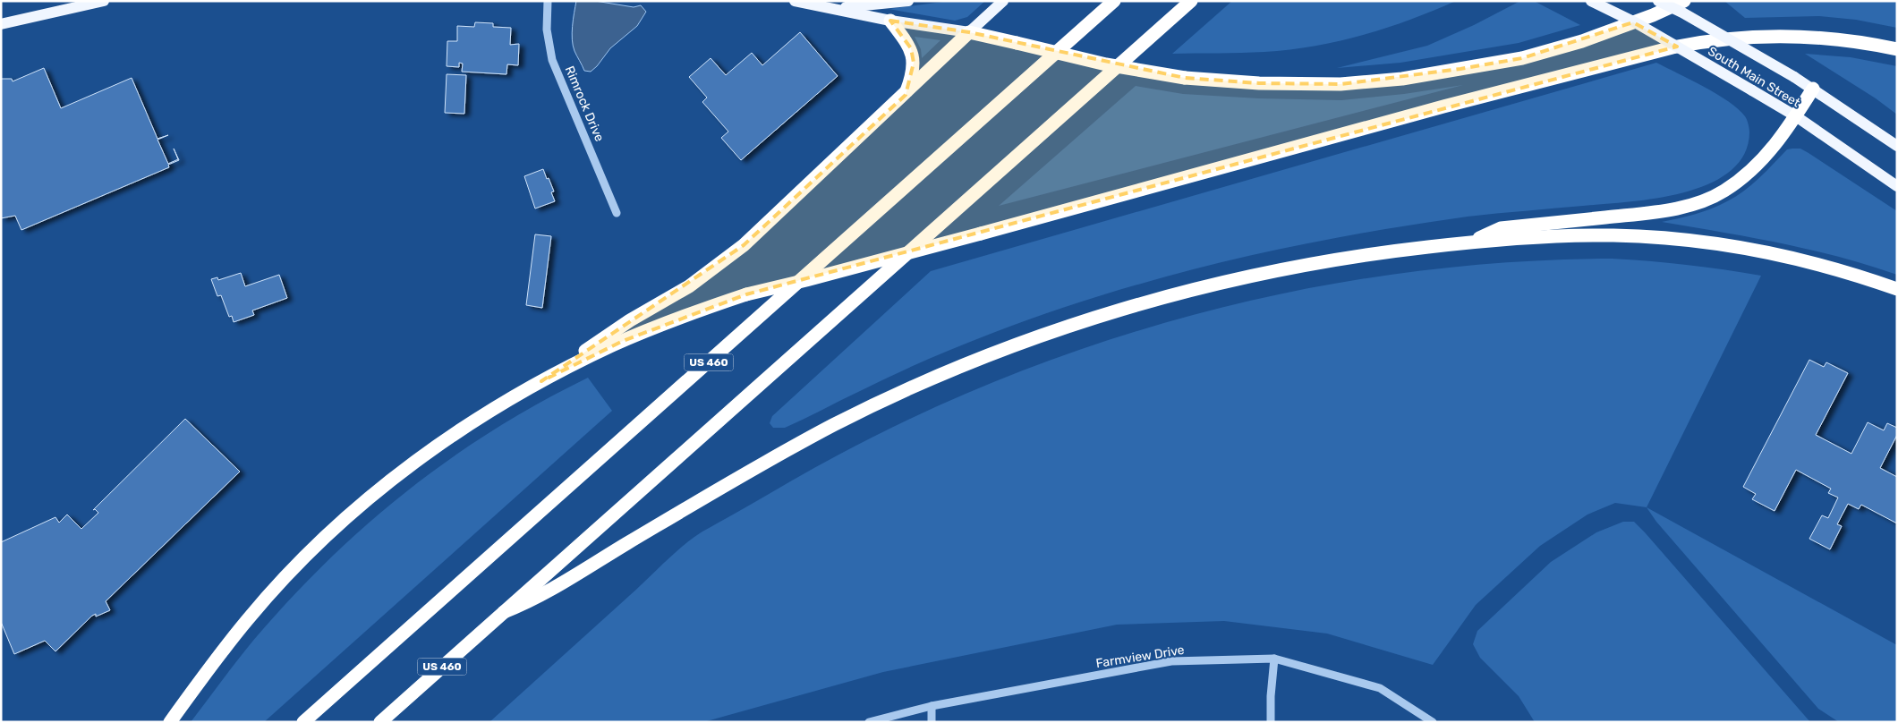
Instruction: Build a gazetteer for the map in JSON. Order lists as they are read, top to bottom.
{
  "streets": {
    "highway": ["US 460"],
    "main road": ["South Main Street"],
    "street": ["Rimrock Drive", "Farmview Drive"]
  }
}
